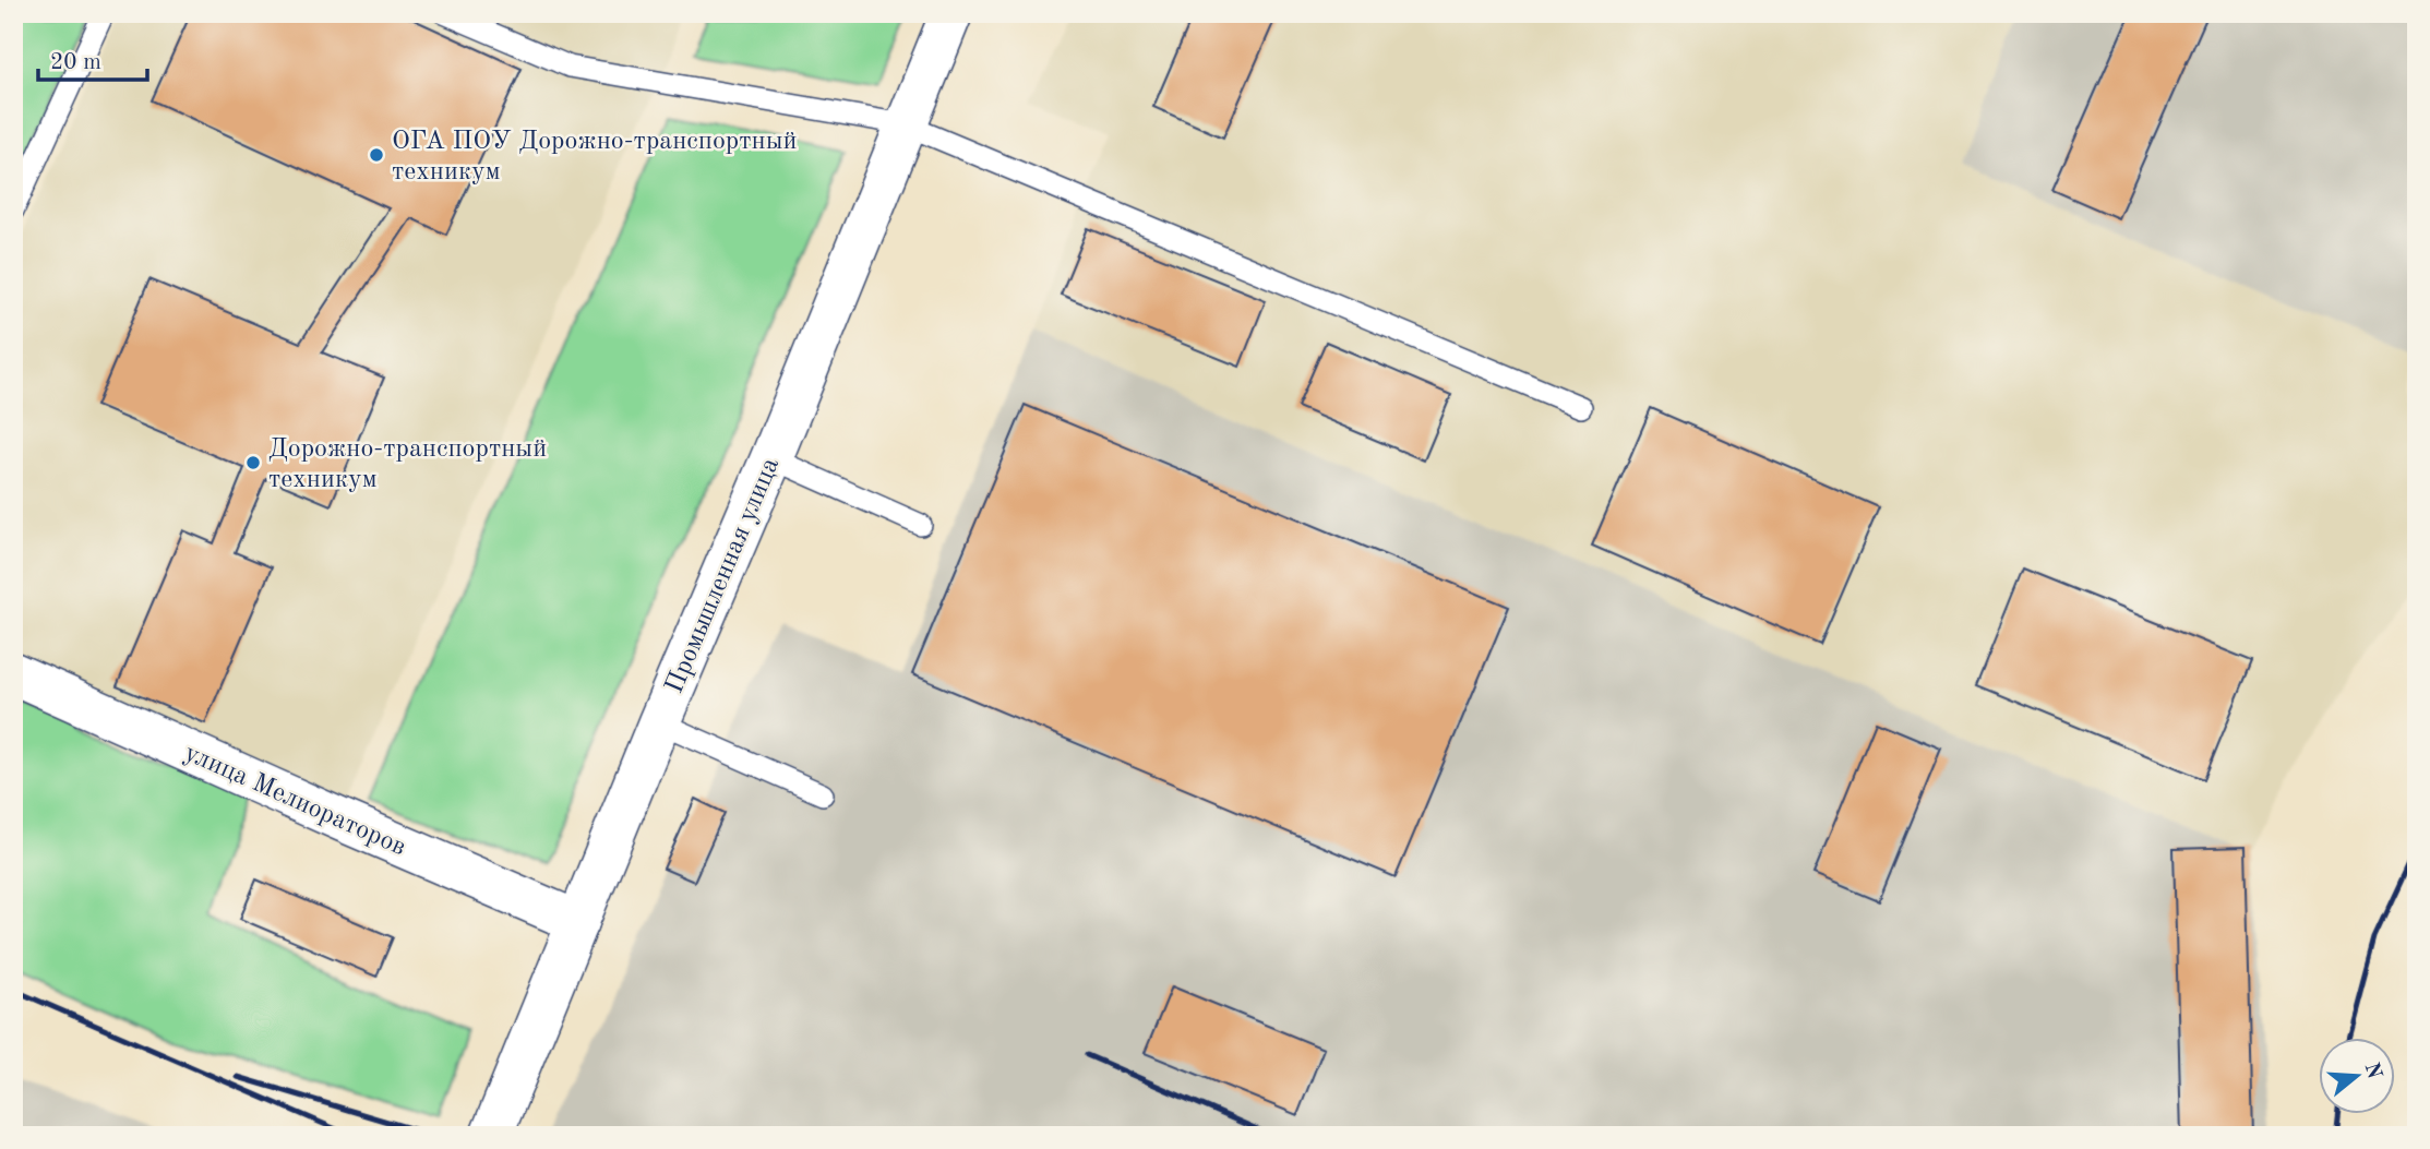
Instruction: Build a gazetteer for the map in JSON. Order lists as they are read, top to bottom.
{
  "streets": {
    "street": ["Промышленная улица", "улица Мелиораторов"]
  },
  "crossings": [
    ["Промышленная улица", "улица Мелиораторов"]
  ],
  "places": ["ОГА ПОУ Дорожно-транспортный техникум", "Дорожно-транспортный техникум"],
  "scale_bar": "20 m",
  "north": "right"
}
